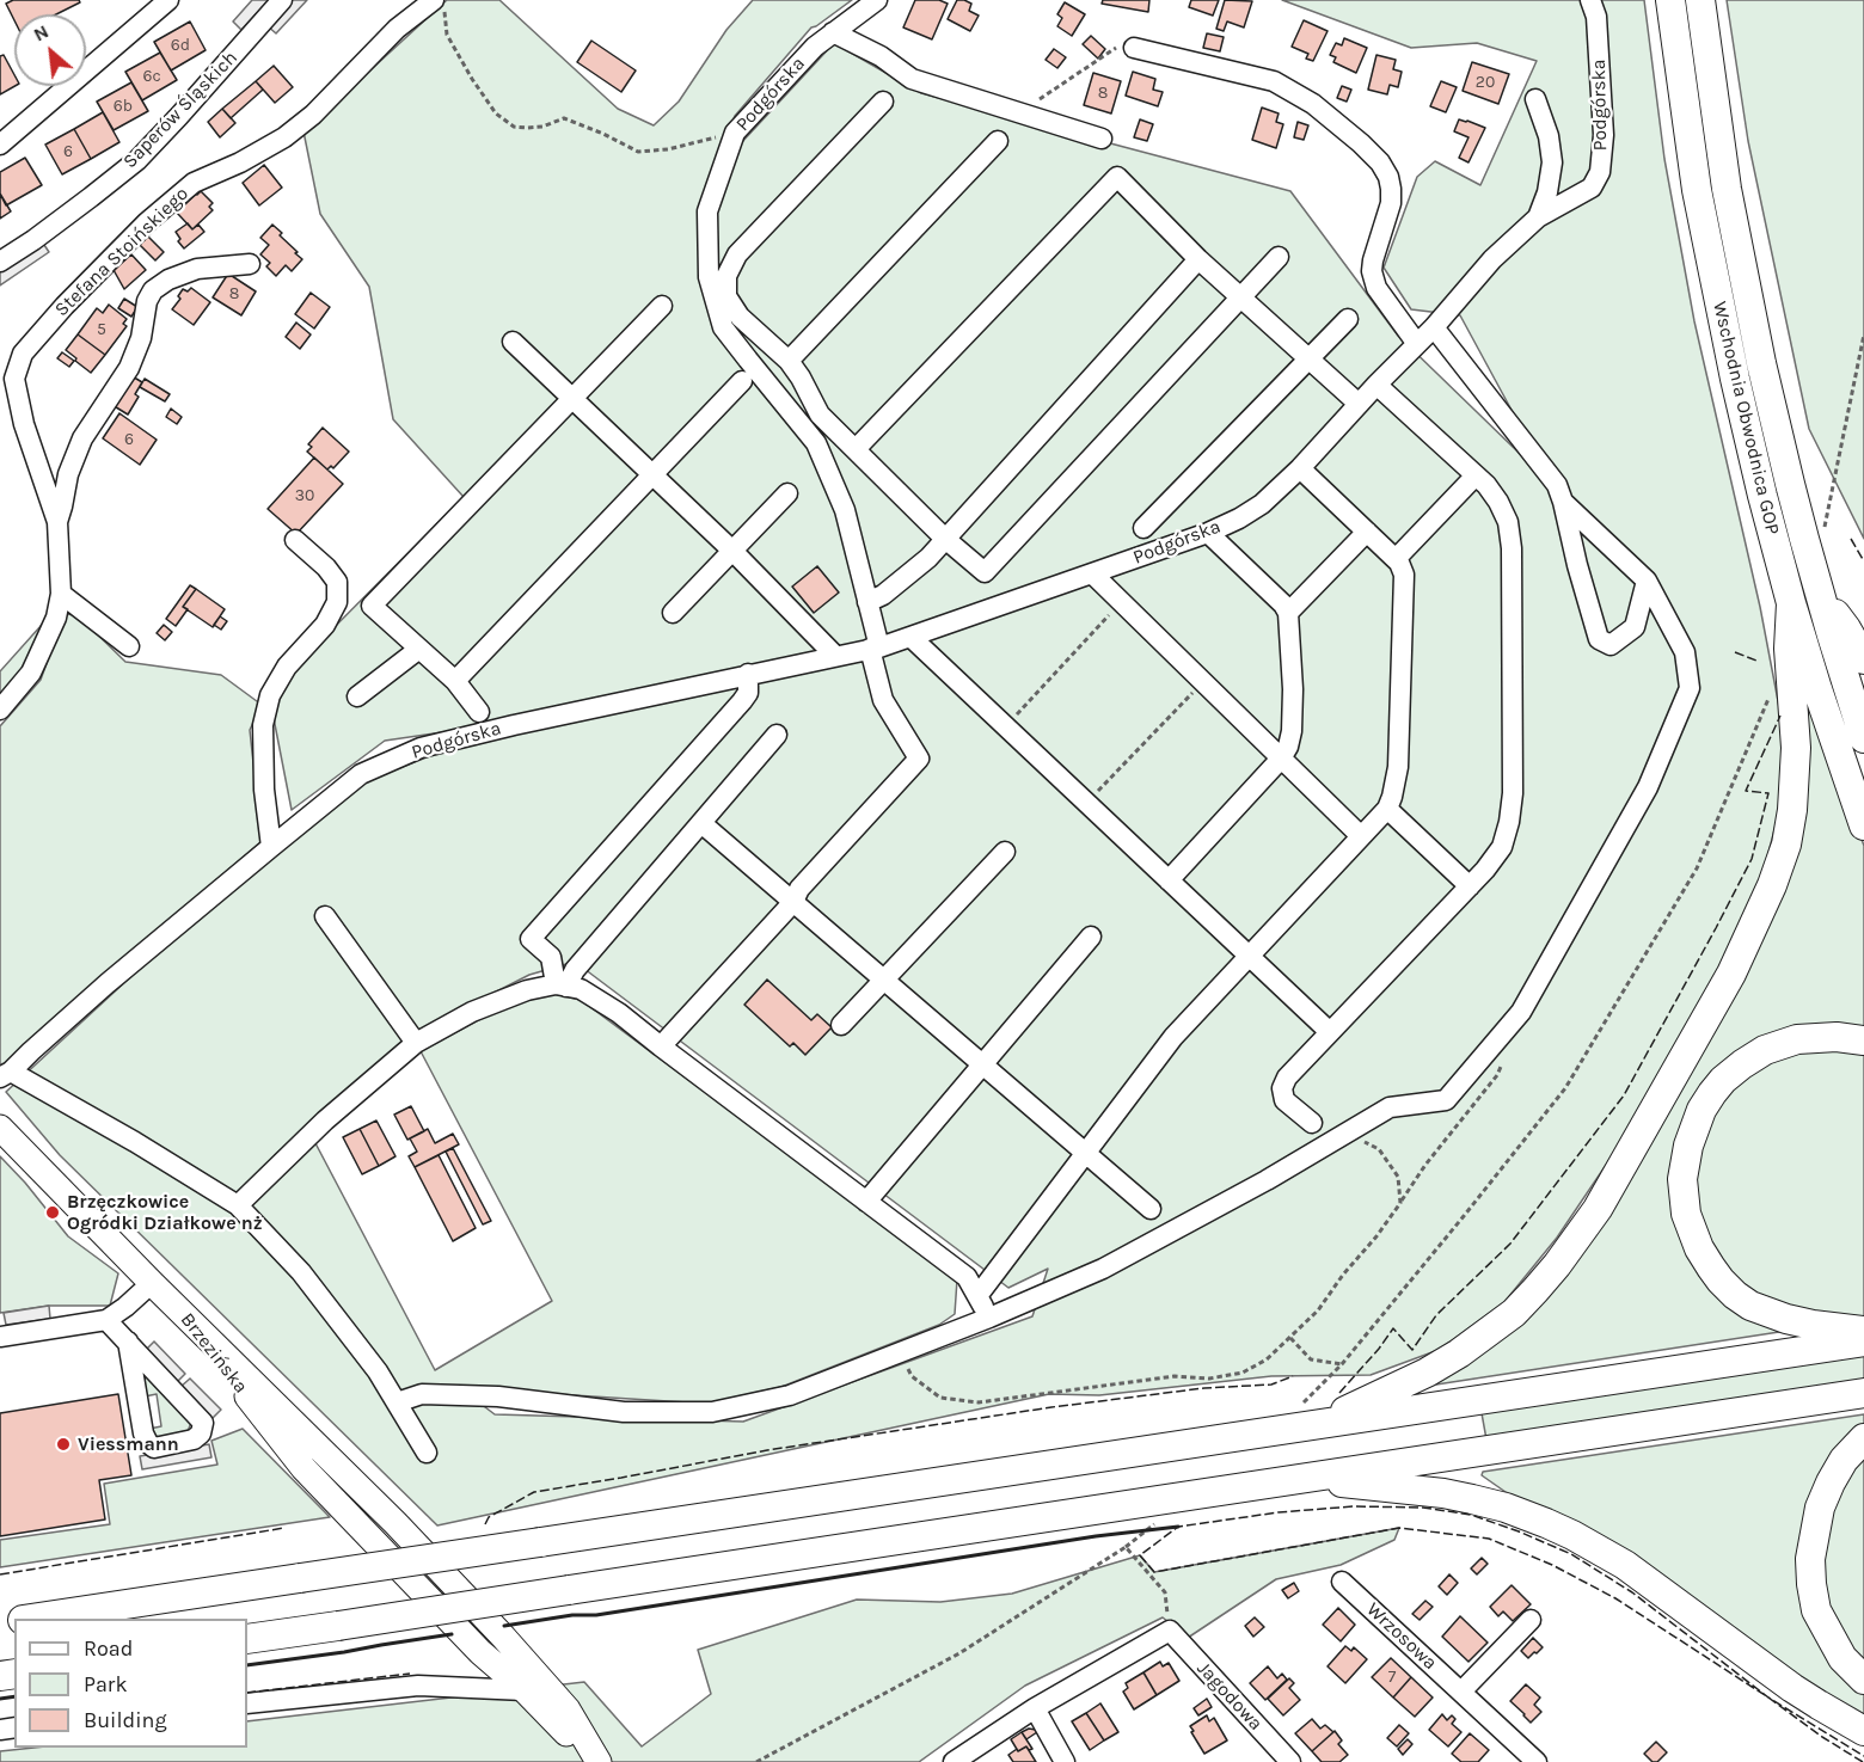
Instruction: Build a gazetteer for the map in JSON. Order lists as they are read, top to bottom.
{
  "streets": {
    "highway": ["Wschodnia Obwodnica GOP"],
    "main road": ["Brzezińska"],
    "street": [
      "Podgórska",
      "Saperów Śląskich",
      "Stefana Stoińskiego",
      "Wrzosowa",
      "Jagodowa"
    ]
  },
  "places": ["Brzęczkowice Ogródki Działkowe nż", "Viessmann"],
  "house_numbers": [
    "6d",
    "6c",
    "20",
    "8",
    "6b",
    "6",
    "8",
    "5",
    "6",
    "30",
    "7"
  ],
  "legend": ["Road", "Park", "Building"],
  "north": "top left"
}
